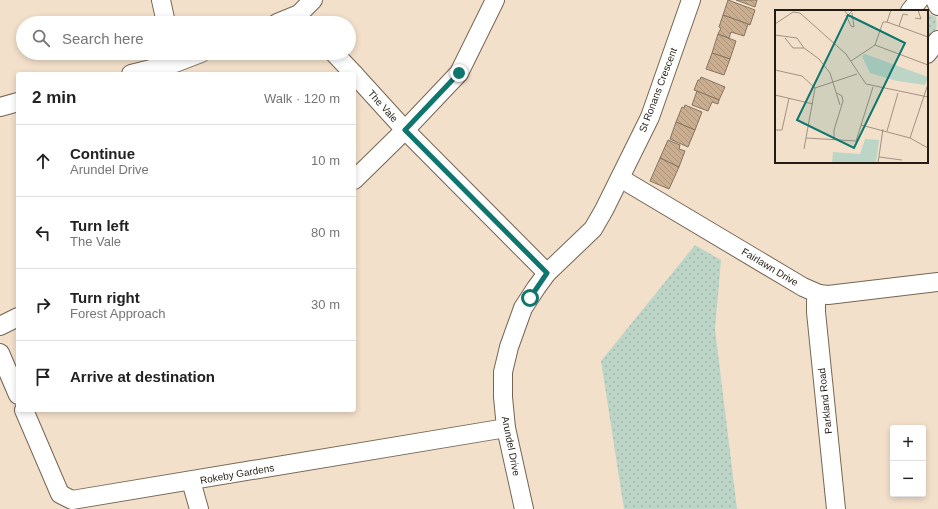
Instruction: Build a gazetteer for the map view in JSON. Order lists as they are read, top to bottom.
{
  "streets": {
    "street": [
      "St Ronans Crescent",
      "The Vale",
      "Fairlawn Drive",
      "Parkland Road",
      "Arundel Drive",
      "Rokeby Gardens"
    ]
  },
  "crossings": [
    ["St Ronans Crescent", "Fairlawn Drive"],
    ["St Ronans Crescent", "Arundel Drive"],
    ["The Vale", "Arundel Drive"],
    ["Fairlawn Drive", "Parkland Road"],
    ["Fairlawn Drive", "Arundel Drive"],
    ["Arundel Drive", "Rokeby Gardens"]
  ],
  "page": {
    "search": "Search here",
    "heading": ["2 min", "Walk · 120 m"],
    "list": [
      ["Continue", "Arundel Drive", "10 m"],
      ["Turn left", "The Vale", "80 m"],
      ["Turn right", "Forest Approach", "30 m"],
      "Arrive at destination"
    ],
    "map_buttons": ["+", "−"]
  }
}
